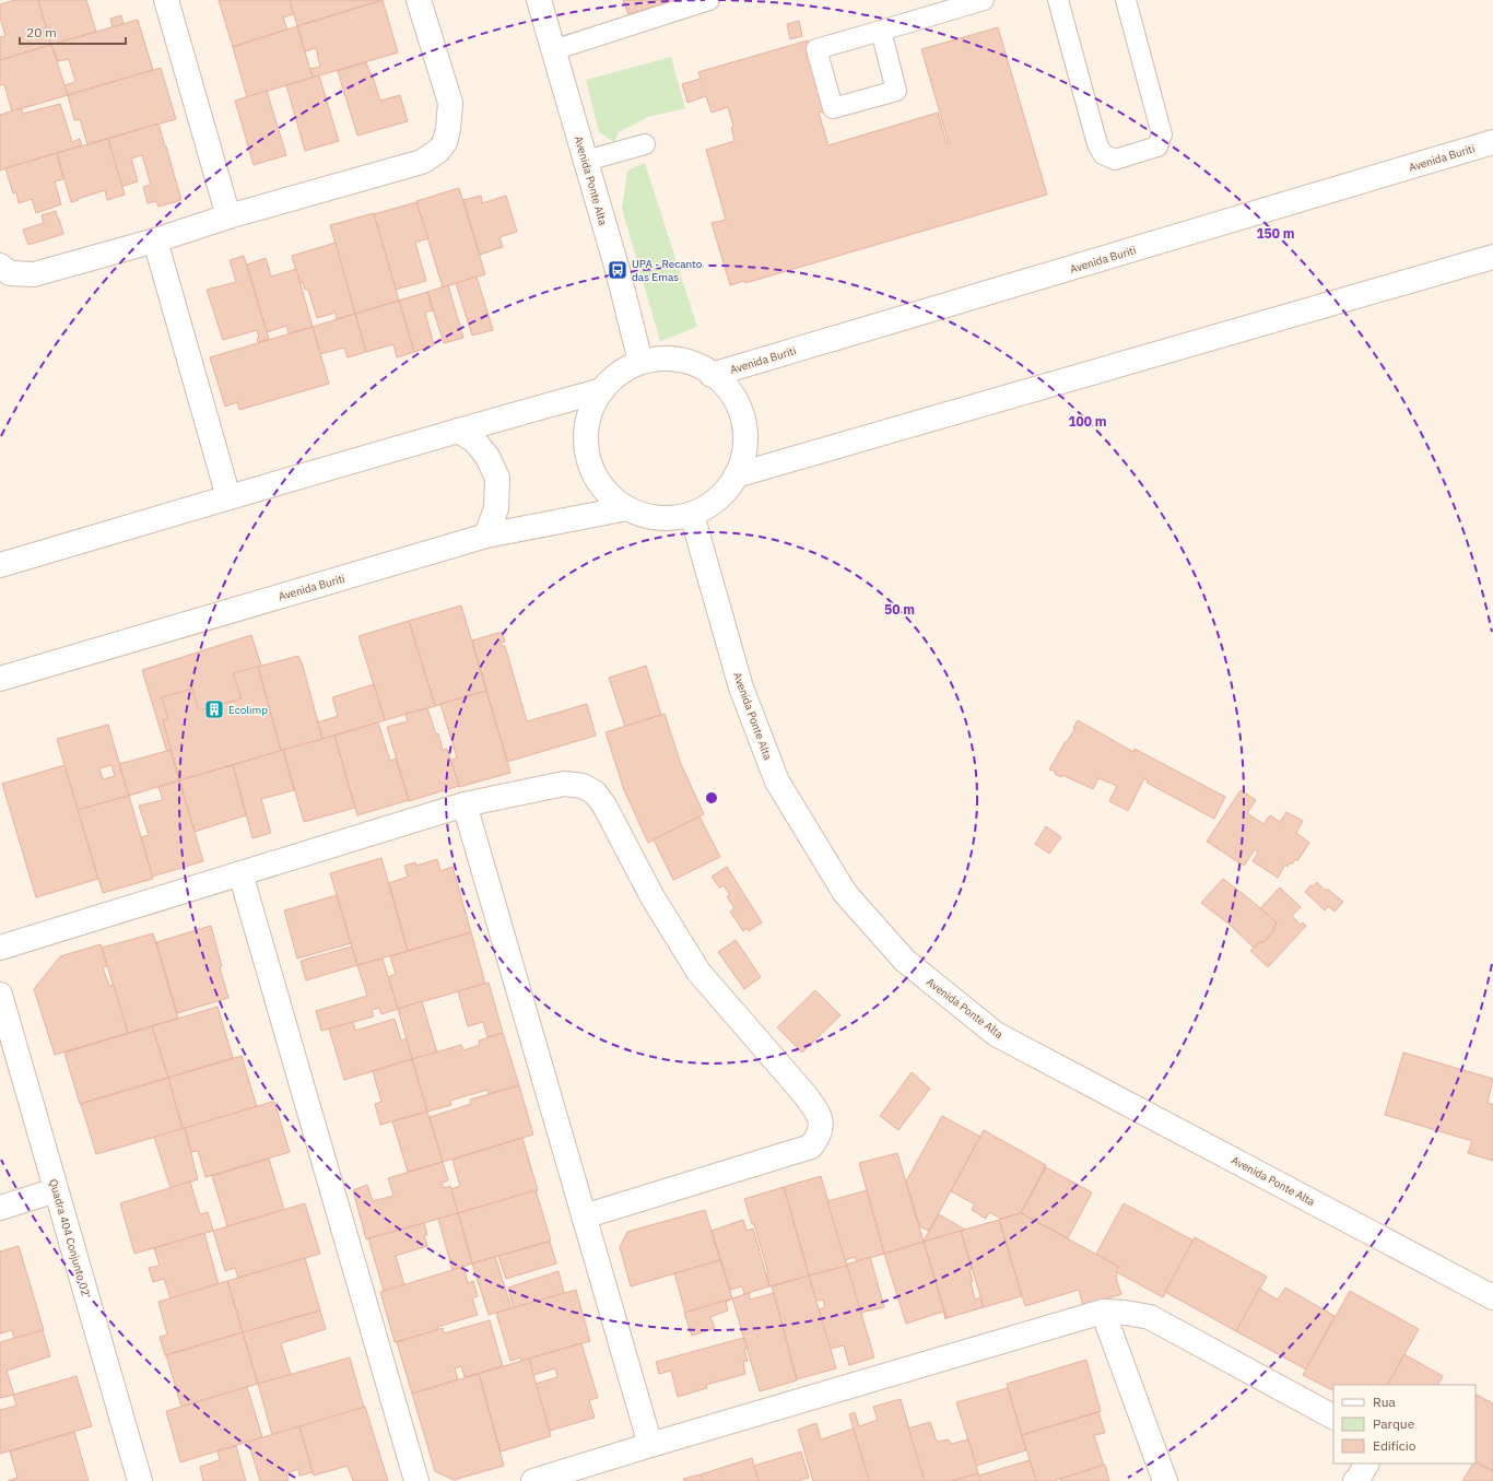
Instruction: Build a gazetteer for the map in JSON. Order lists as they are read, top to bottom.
{
  "streets": {
    "street": ["Avenida Buriti", "Avenida Ponte Alta", "Quadra 404 Conjunto 02"]
  },
  "crossings": [
    ["Avenida Buriti", "Avenida Ponte Alta"]
  ],
  "places": {
    "bus stop": ["UPA - Recanto das Emas"],
    "building": ["Ecolimp"]
  },
  "legend": ["Rua", "Parque", "Edifício"],
  "scale_bar": "20 m",
  "rings": ["150 m", "100 m", "50 m"]
}
